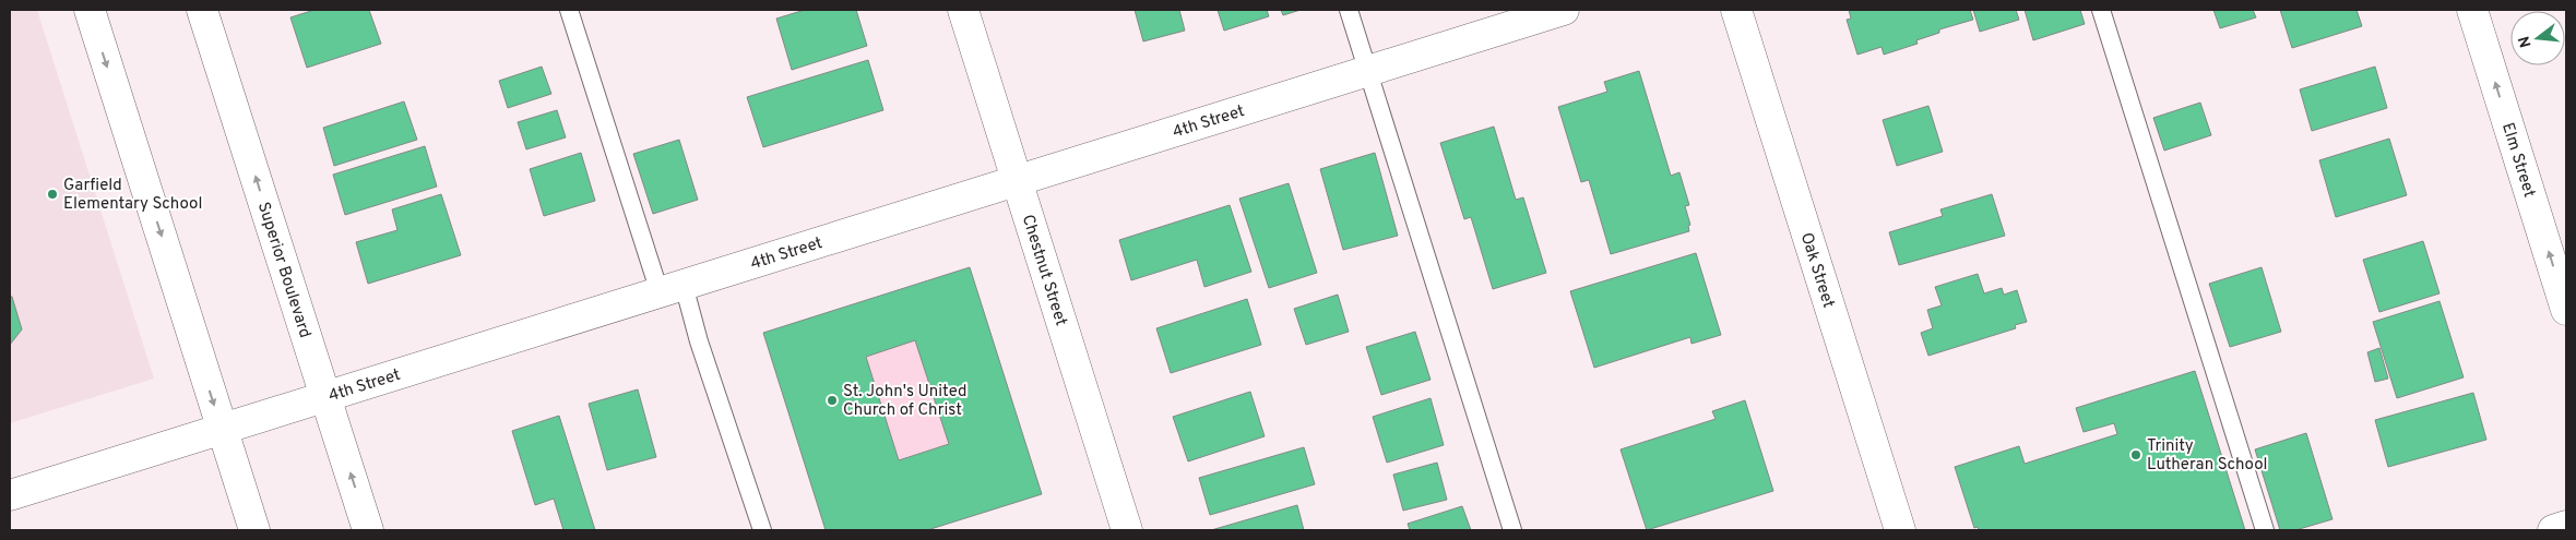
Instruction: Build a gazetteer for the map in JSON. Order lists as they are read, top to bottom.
{
  "streets": {
    "street": [
      "4th Street",
      "Elm Street",
      "Chestnut Street",
      "Superior Boulevard",
      "Oak Street"
    ]
  },
  "crossings": [
    ["4th Street", "Chestnut Street"],
    ["4th Street", "Superior Boulevard"]
  ],
  "one_way": ["Elm Street"],
  "places": ["Garfield Elementary School", "St. John's United Church of Christ", "Trinity Lutheran School"],
  "north": "left"
}
